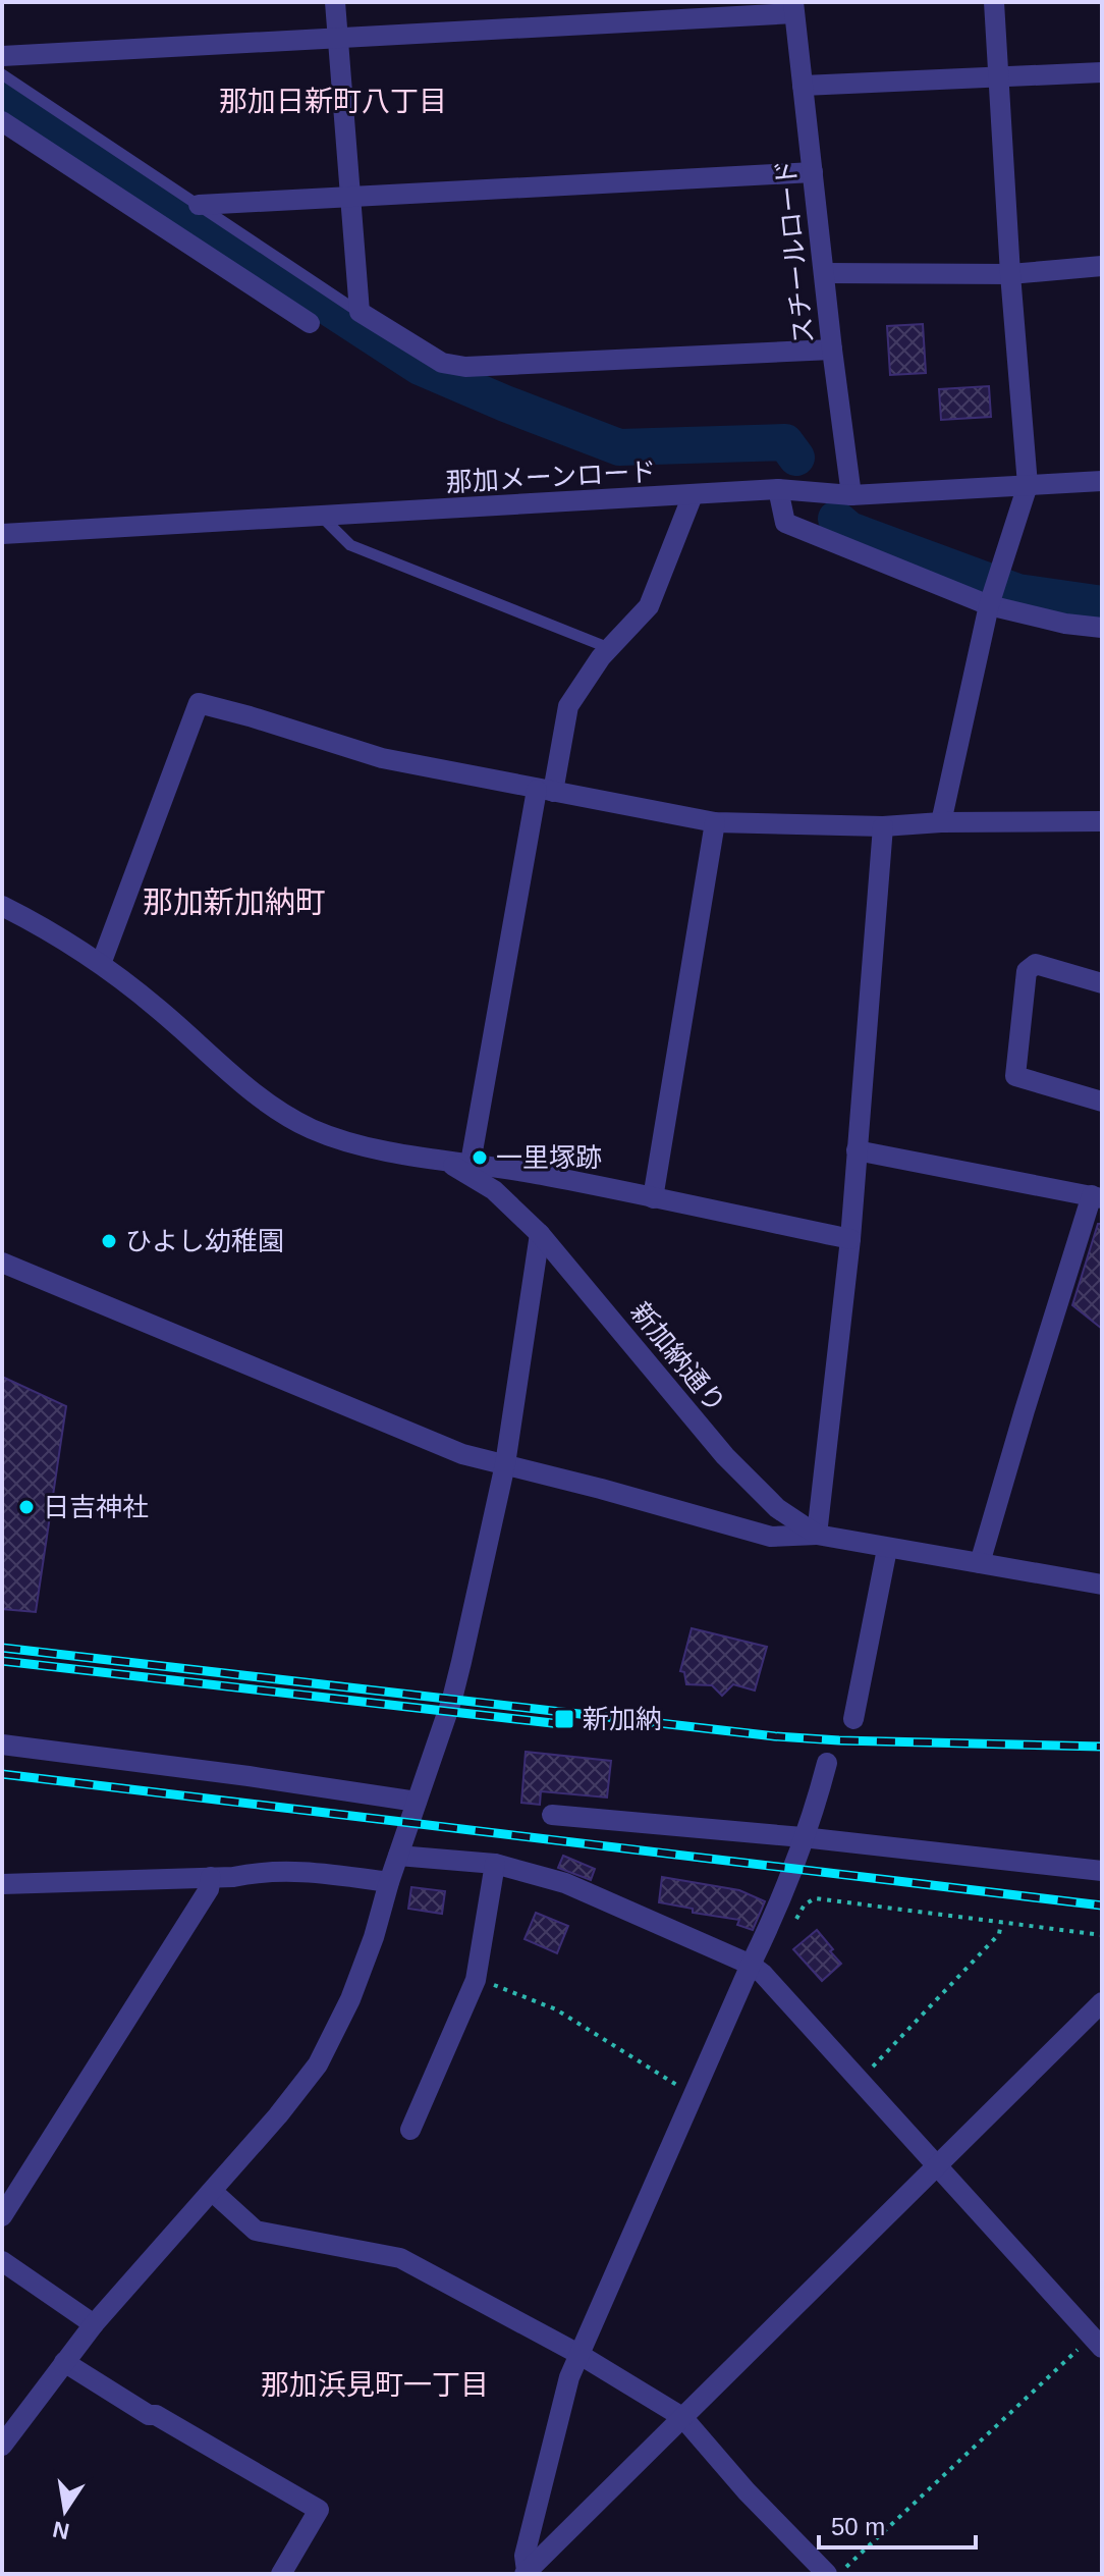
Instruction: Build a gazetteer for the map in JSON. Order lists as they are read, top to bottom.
{
  "streets": {
    "street": ["スチールロード", "那加メーンロード", "新加納通り"]
  },
  "crossings": [
    ["スチールロード", "那加メーンロード"]
  ],
  "districts": ["那加日新町八丁目", "那加新加納町", "那加浜見町一丁目"],
  "places": {
    "other": ["一里塚跡", "ひよし幼稚園", "日吉神社"],
    "transit": ["新加納"]
  },
  "scale_bar": "50 m",
  "north": "bottom"
}
